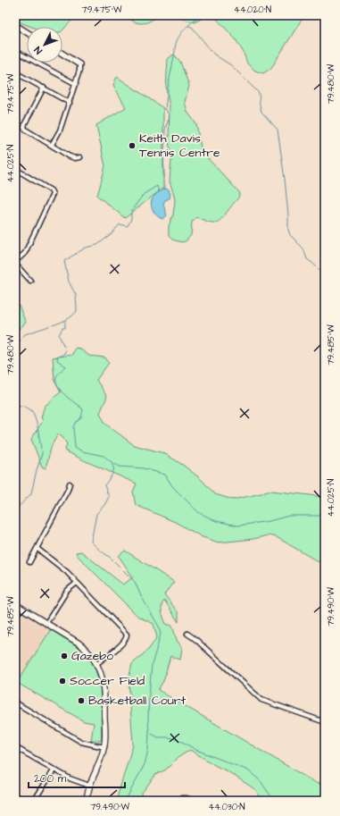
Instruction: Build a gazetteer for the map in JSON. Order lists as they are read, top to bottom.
{
  "places": [
    "Keith Davis Tennis Centre",
    "Gazebo",
    "Soccer Field",
    "Basketball Court"
  ],
  "scale_bar": "200 m",
  "north": "bottom left",
  "coordinates": [
    "79.475°W",
    "44.020°N",
    "79.480°W",
    "44.025°N",
    "79.485°W",
    "79.490°W",
    "44.030°N"
  ]
}
